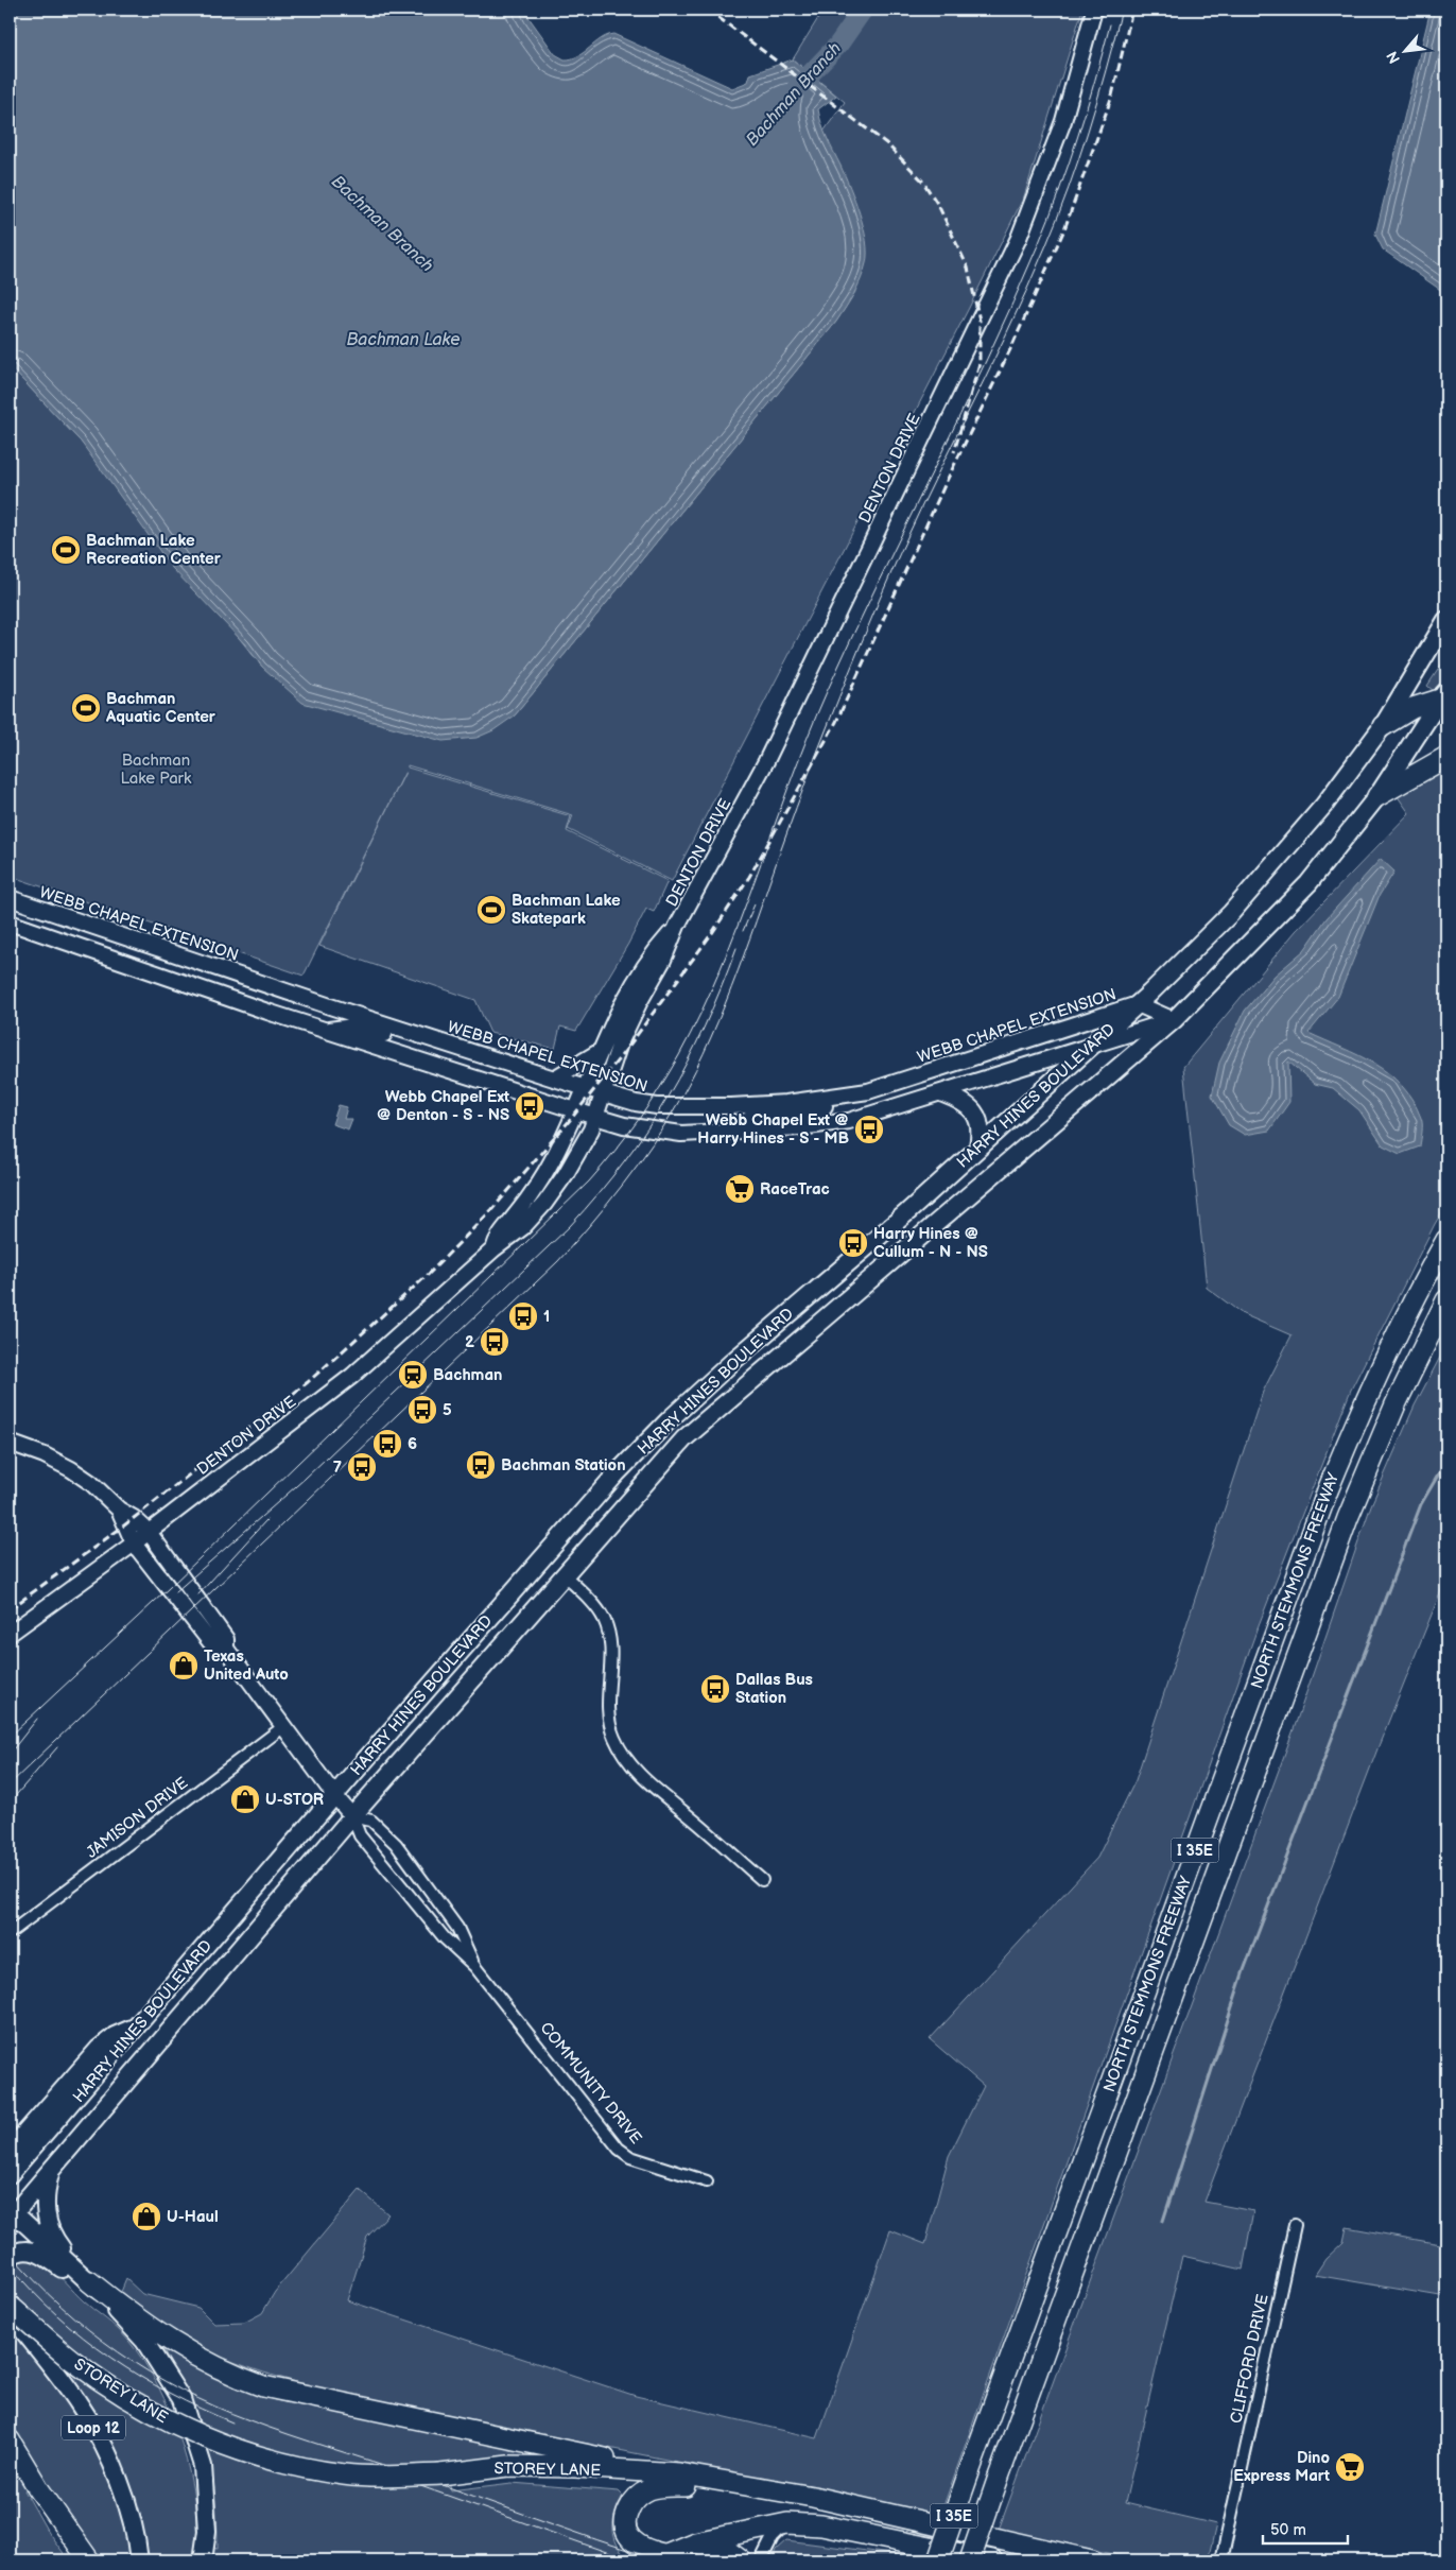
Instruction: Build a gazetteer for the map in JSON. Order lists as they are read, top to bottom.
{
  "streets": {
    "highway": ["NORTH STEMMONS FREEWAY", "I 35E", "STOREY LANE"],
    "main road": [
      "DENTON DRIVE",
      "WEBB CHAPEL EXTENSION",
      "HARRY HINES BOULEVARD",
      "COMMUNITY DRIVE",
      "Loop 12"
    ],
    "street": ["JAMISON DRIVE", "CLIFFORD DRIVE"]
  },
  "crossings": [
    ["DENTON DRIVE", "WEBB CHAPEL EXTENSION"],
    ["DENTON DRIVE", "COMMUNITY DRIVE"],
    ["WEBB CHAPEL EXTENSION", "HARRY HINES BOULEVARD"],
    ["HARRY HINES BOULEVARD", "COMMUNITY DRIVE"],
    ["JAMISON DRIVE", "COMMUNITY DRIVE"]
  ],
  "water": ["Bachman Branch", "Bachman Lake"],
  "parks": ["Bachman Lake Park"],
  "places": {
    "sports": ["Bachman Lake Recreation Center", "Bachman Aquatic Center", "Bachman Lake Skatepark"],
    "bus stop": [
      "Webb Chapel Ext @ Denton - S - NS",
      "Webb Chapel Ext @ Harry Hines - S - MB",
      "Harry Hines @ Cullum - N - NS",
      "1",
      "2",
      "5",
      "6",
      "Bachman Station",
      "7",
      "Dallas Bus Station"
    ],
    "supermarket": ["RaceTrac", "Dino Express Mart"],
    "station": ["Bachman"],
    "shop": ["Texas United Auto", "U-STOR", "U-Haul"]
  },
  "scale_bar": "50 m",
  "north": "bottom left"
}
